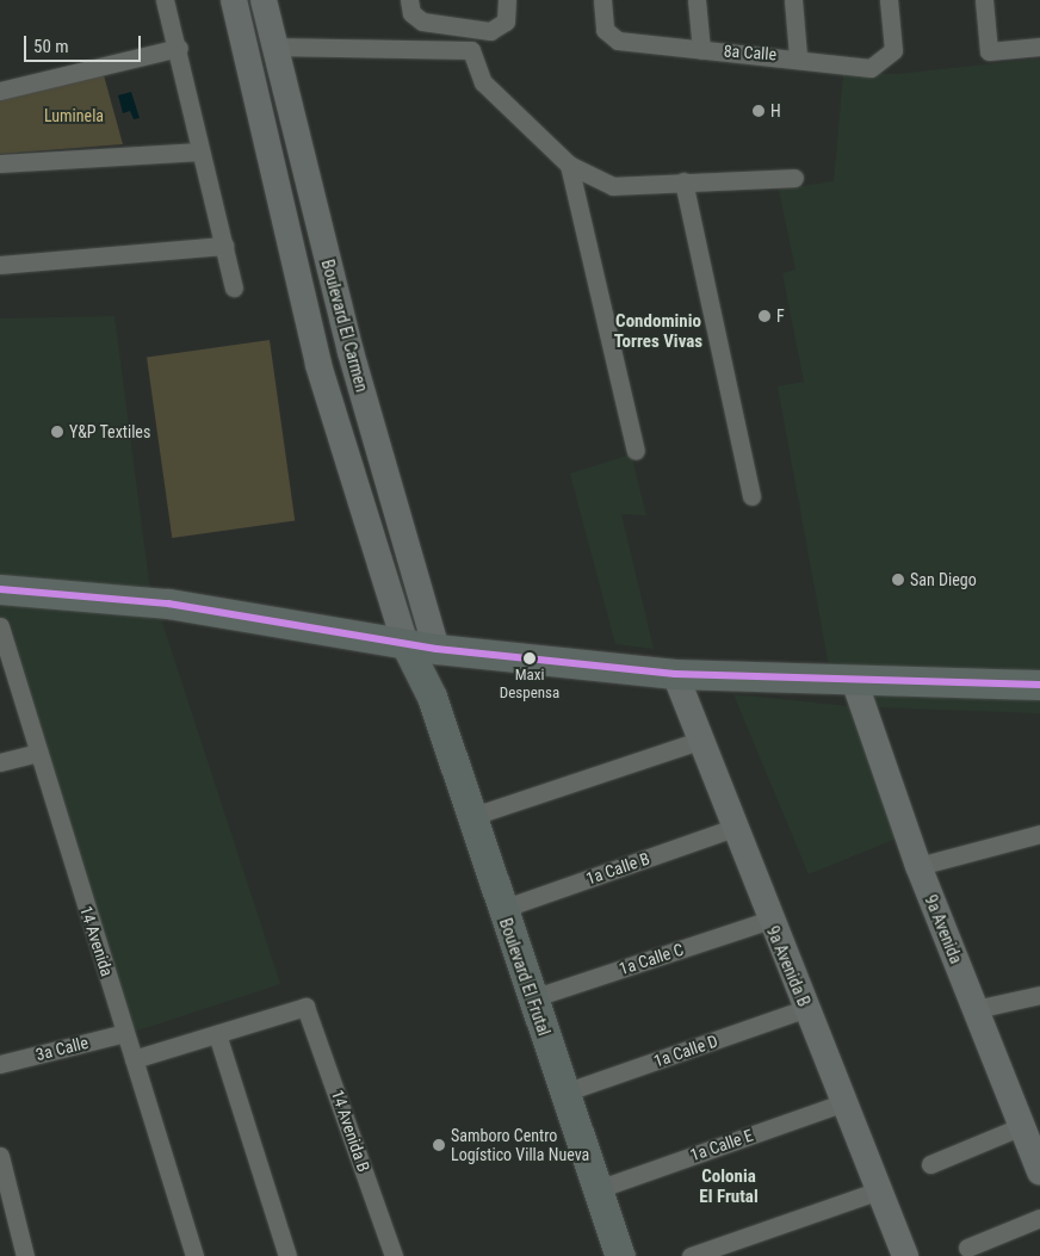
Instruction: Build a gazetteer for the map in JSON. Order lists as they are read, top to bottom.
{
  "streets": {
    "main road": [
      "Boulevard El Carmen",
      "9a Avenida",
      "9a Avenida B",
      "Boulevard El Frutal"
    ],
    "street": [
      "8a Calle",
      "1a Calle B",
      "14 Avenida",
      "1a Calle C",
      "3a Calle",
      "1a Calle D",
      "14 Avenida B",
      "1a Calle E"
    ]
  },
  "crossings": [
    ["Boulevard El Carmen", "Boulevard El Frutal"],
    ["1a Calle B", "9a Avenida B"],
    ["1a Calle B", "Boulevard El Frutal"],
    ["14 Avenida", "3a Calle"],
    ["1a Calle C", "9a Avenida B"],
    ["1a Calle C", "Boulevard El Frutal"],
    ["9a Avenida B", "1a Calle D"],
    ["9a Avenida B", "1a Calle E"],
    ["Boulevard El Frutal", "1a Calle D"],
    ["Boulevard El Frutal", "1a Calle E"]
  ],
  "districts": ["Condominio Torres Vivas", "Colonia El Frutal"],
  "parks": ["Luminela"],
  "places": [
    "H",
    "F",
    "Y&P Textiles",
    "San Diego",
    "Maxi Despensa",
    "Samboro Centro Logístico Villa Nueva"
  ],
  "scale_bar": "50 m"
}
